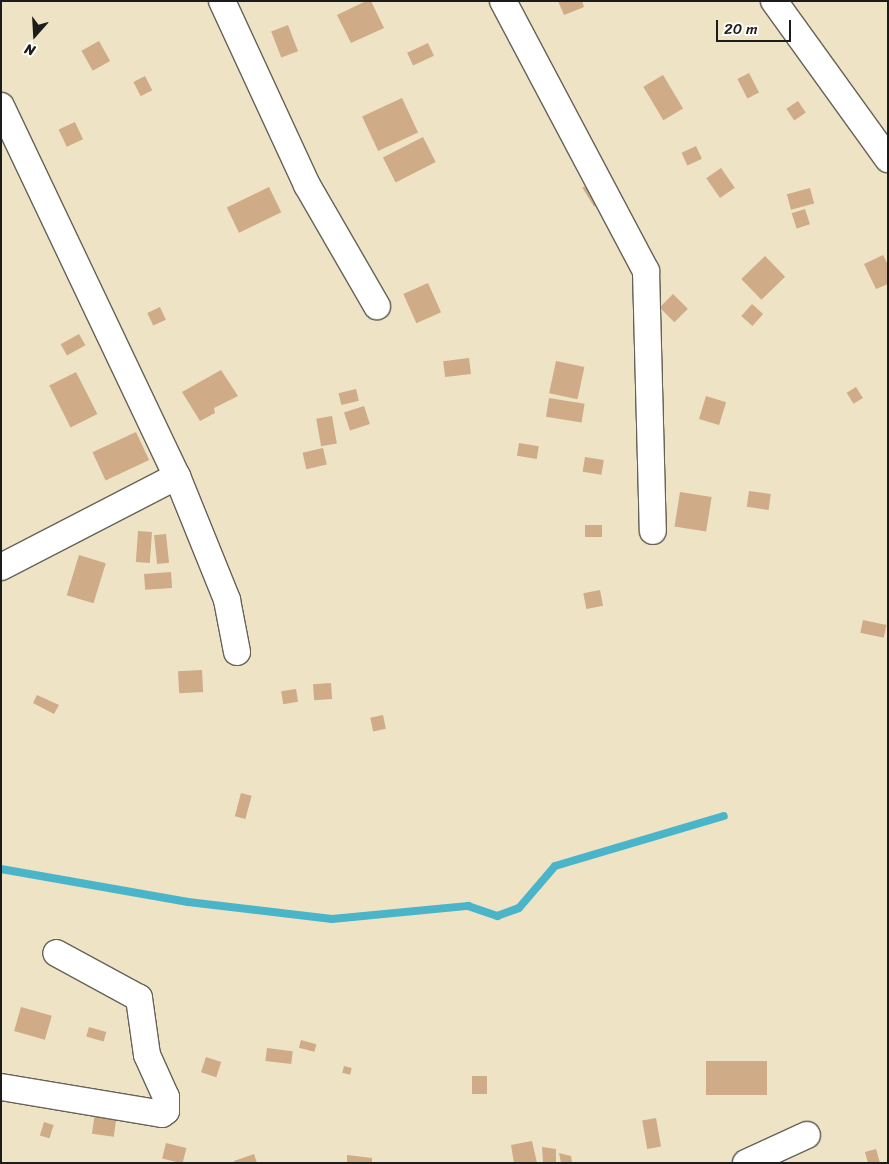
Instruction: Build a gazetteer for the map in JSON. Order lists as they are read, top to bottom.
{
  "scale_bar": "20 m",
  "north": "bottom"
}
